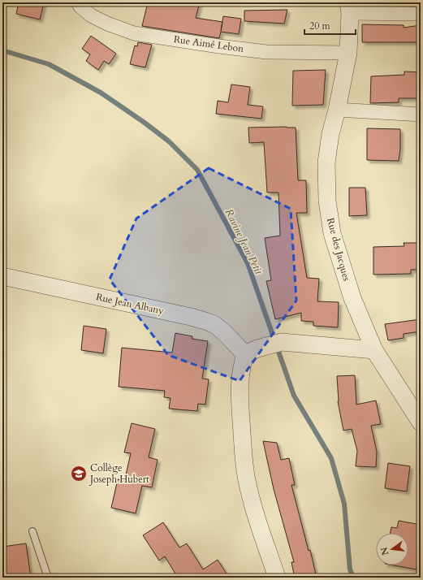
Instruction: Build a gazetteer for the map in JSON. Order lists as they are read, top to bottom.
{
  "streets": {
    "street": ["Rue Aimé Lebon", "Rue des Jacques", "Rue Jean Albany"]
  },
  "crossings": [
    ["Rue Aimé Lebon", "Rue des Jacques"]
  ],
  "water": ["Ravine Jean Petit"],
  "places": {
    "school or university": ["Collège Joseph Hubert"]
  },
  "scale_bar": "20 m",
  "north": "left"
}
